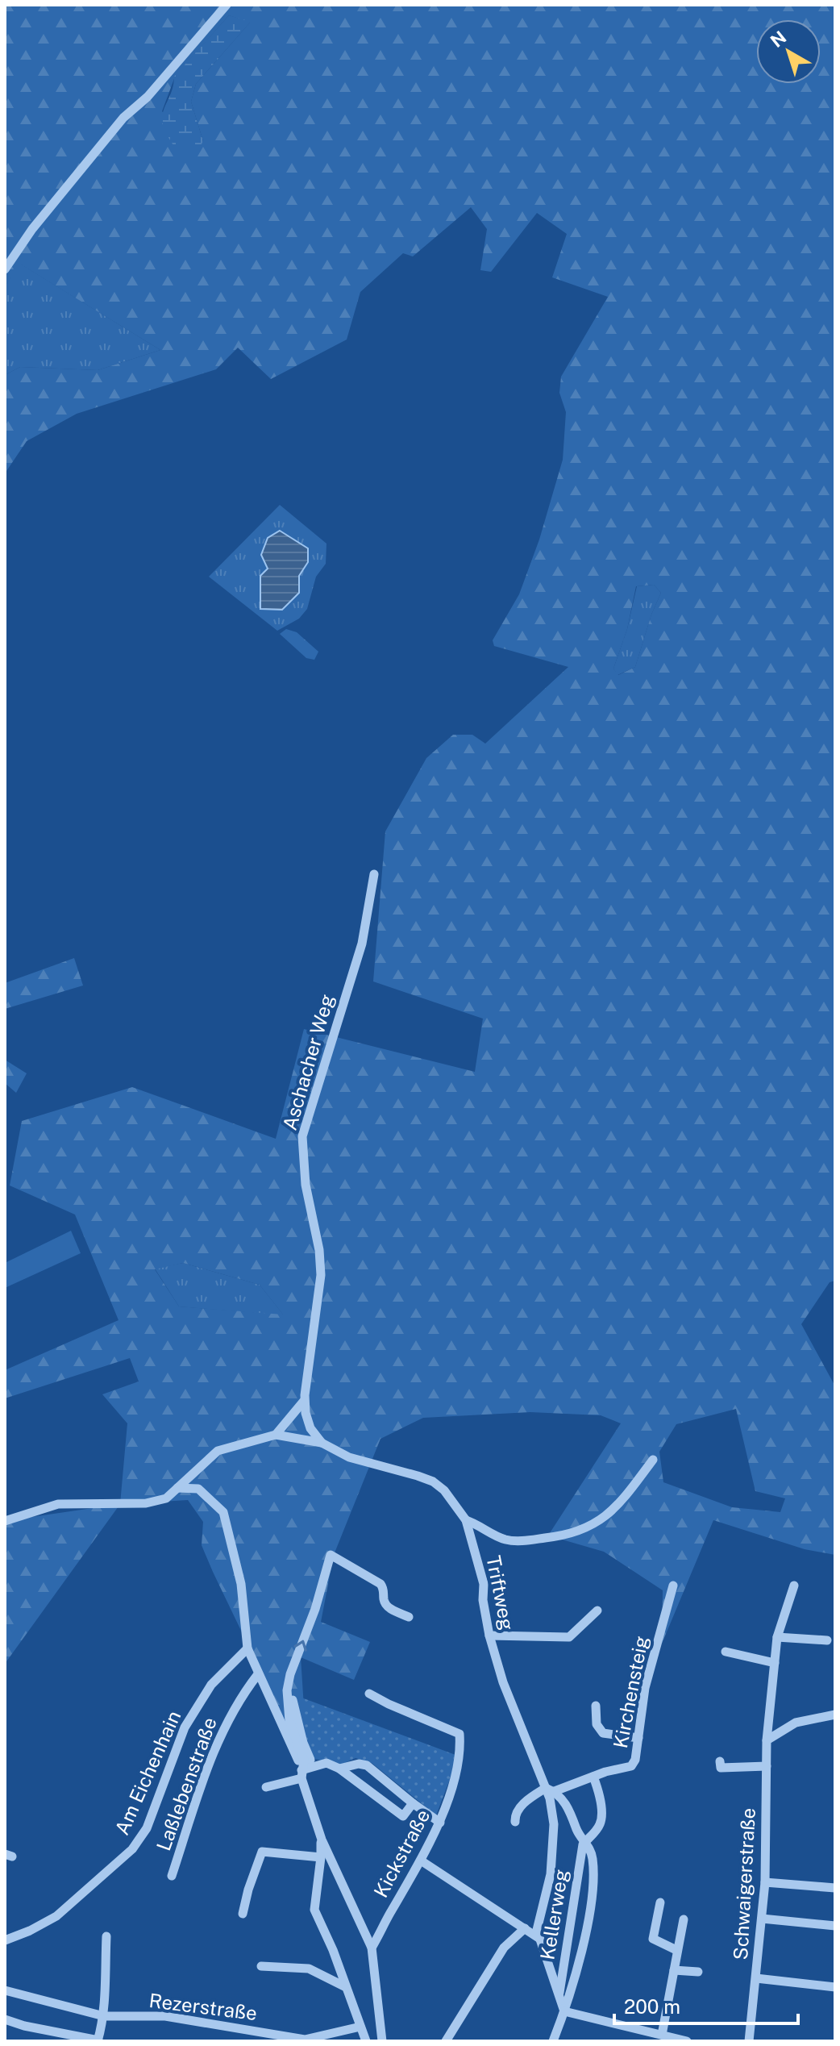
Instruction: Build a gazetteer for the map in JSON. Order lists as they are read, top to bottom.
{
  "streets": {
    "street": [
      "Aschacher Weg",
      "Triftweg",
      "Kirchensteig",
      "Am Eichenhain",
      "Laßlebenstraße",
      "Kickstraße",
      "Schwaigerstraße",
      "Kellerweg",
      "Rezerstraße"
    ]
  },
  "crossings": [
    ["Aschacher Weg", "Triftweg"],
    ["Triftweg", "Kirchensteig"],
    ["Triftweg", "Kellerweg"]
  ],
  "scale_bar": "200 m",
  "north": "top left"
}
